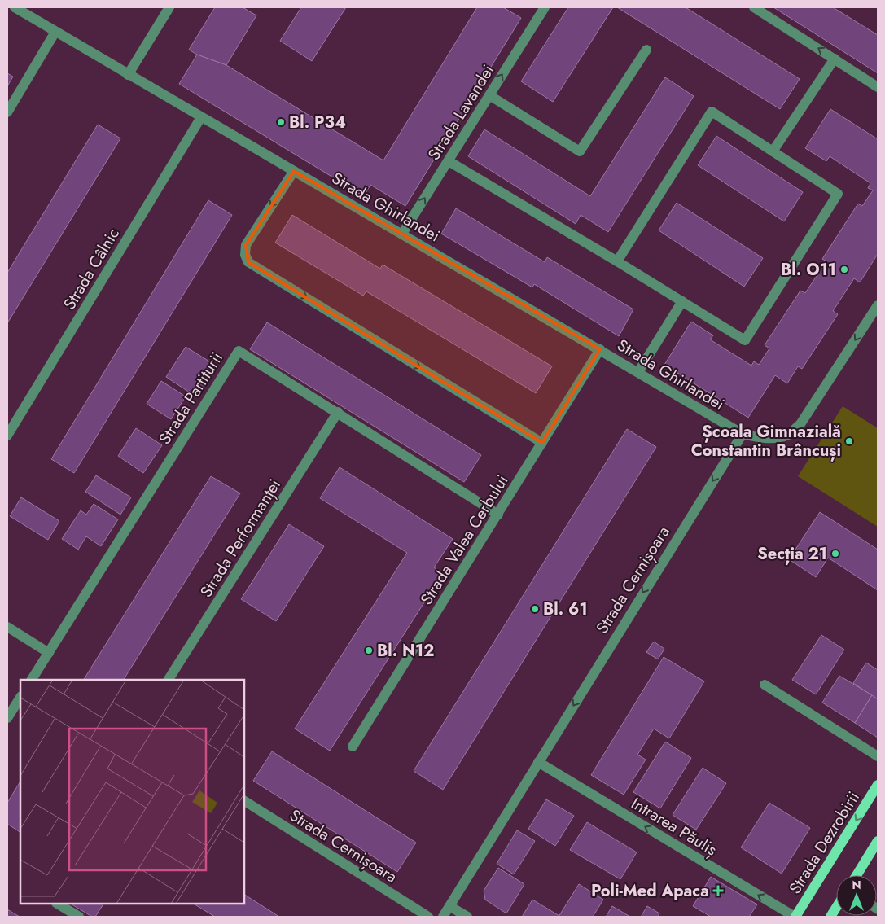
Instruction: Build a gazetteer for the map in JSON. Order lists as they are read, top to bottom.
{
  "streets": {
    "main road": ["Strada Dezrobirii"],
    "street": [
      "Strada Lavandei",
      "Strada Ghirlandei",
      "Strada Câlnic",
      "Strada Partiturii",
      "Strada Performanței",
      "Strada Valea Cerbului",
      "Strada Cernișoara",
      "Intrarea Păuliș"
    ]
  },
  "crossings": [
    ["Strada Lavandei", "Strada Ghirlandei"],
    ["Strada Ghirlandei", "Strada Câlnic"],
    ["Strada Ghirlandei", "Strada Valea Cerbului"],
    ["Strada Ghirlandei", "Strada Cernișoara"],
    ["Strada Partiturii", "Strada Performanței"],
    ["Strada Partiturii", "Strada Valea Cerbului"],
    ["Strada Cernișoara", "Intrarea Păuliș"],
    ["Intrarea Păuliș", "Strada Dezrobirii"]
  ],
  "one_way": ["Strada Lavandei", "Strada Cernișoara", "Intrarea Păuliș"],
  "places": {
    "other": [
      "Bl. P34",
      "Bl. O11",
      "Școala Gimnazială Constantin Brâncuși",
      "Secția 21",
      "Bl. 61",
      "Bl. N12"
    ],
    "health": ["Poli-Med Apaca"]
  },
  "north": "top"
}
